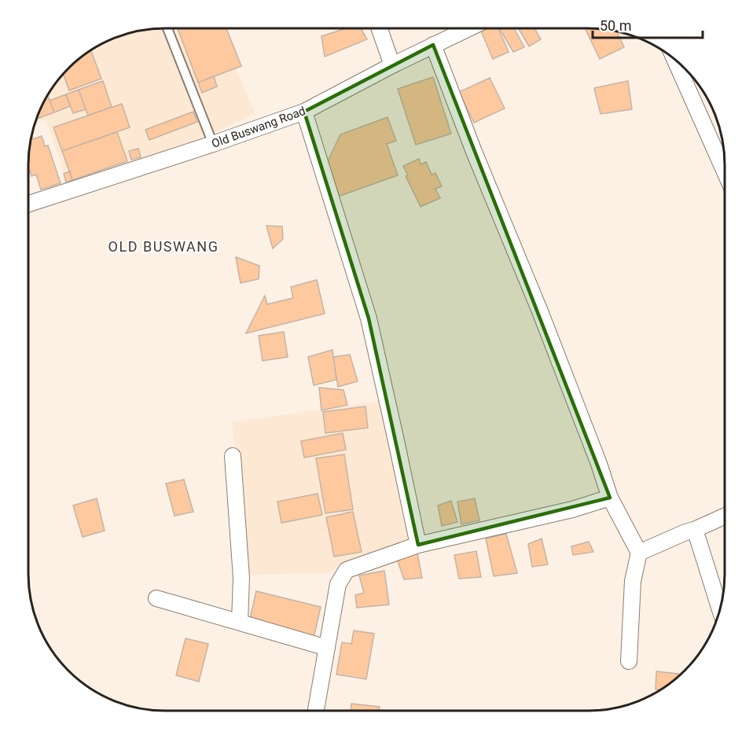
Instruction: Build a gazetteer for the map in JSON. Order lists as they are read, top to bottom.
{
  "streets": {
    "street": ["Old Buswang Road"]
  },
  "districts": ["OLD BUSWANG"],
  "scale_bar": "50 m"
}
